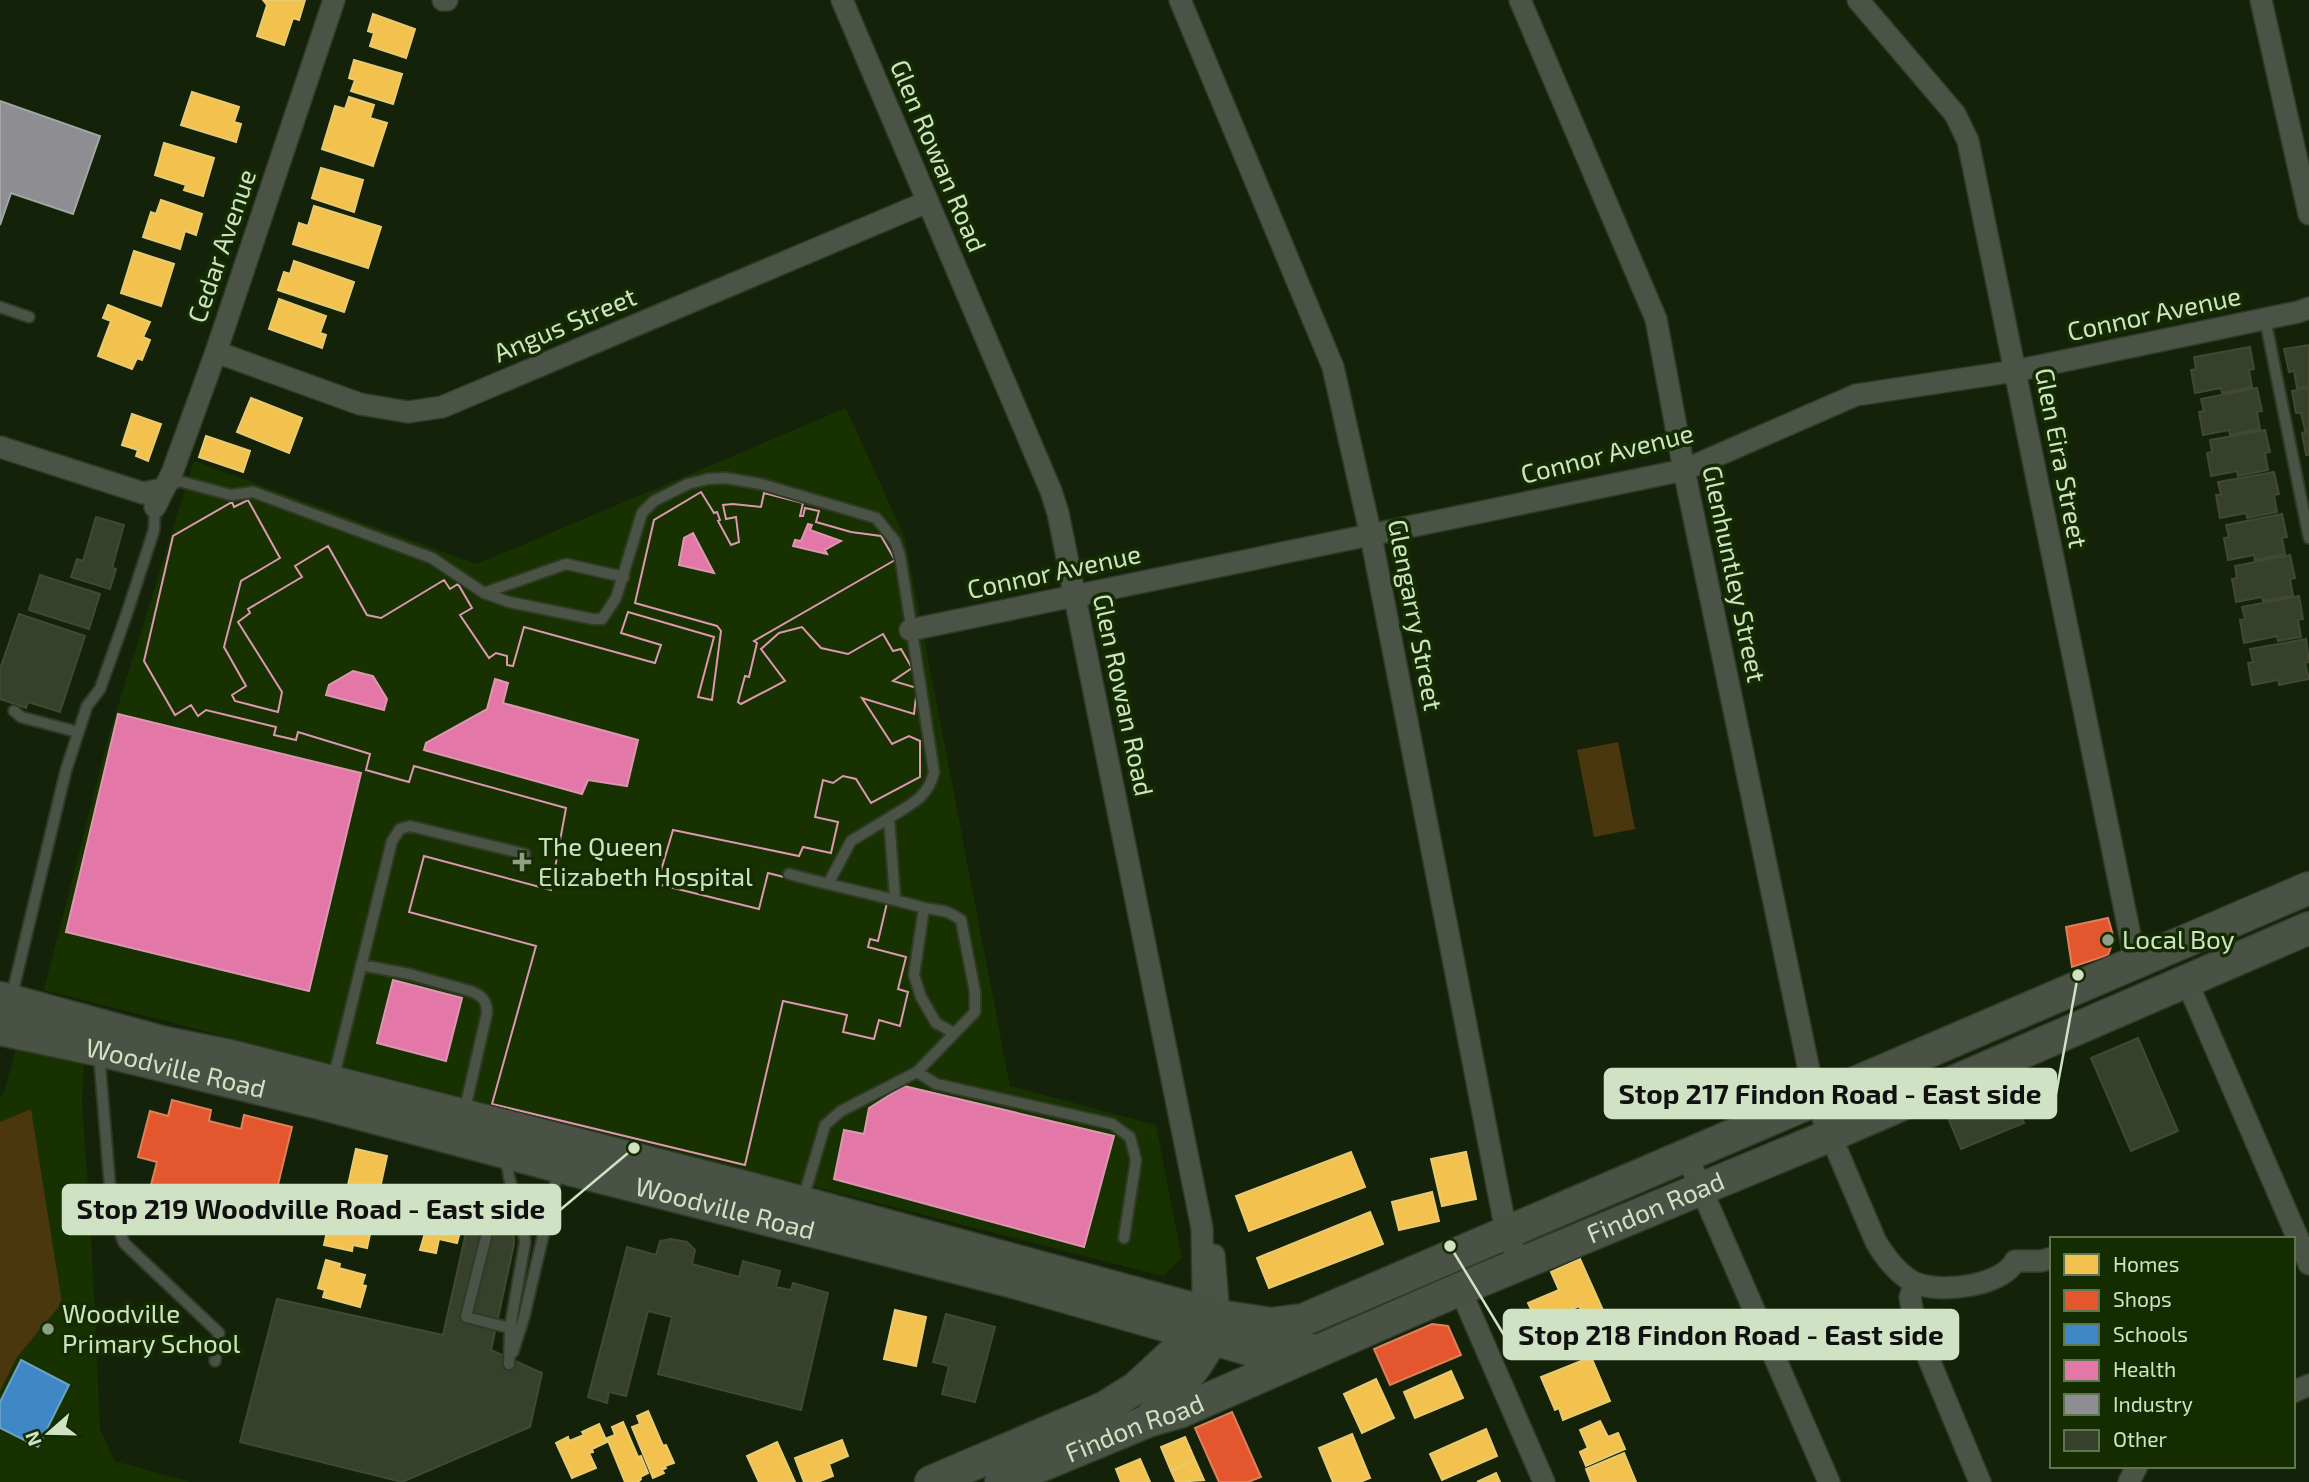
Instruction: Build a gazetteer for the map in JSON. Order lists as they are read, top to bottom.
{
  "streets": {
    "main road": ["Woodville Road", "Findon Road"],
    "street": [
      "Glen Rowan Road",
      "Cedar Avenue",
      "Connor Avenue",
      "Angus Street",
      "Glen Eira Street",
      "Glenhuntley Street",
      "Glengarry Street"
    ]
  },
  "crossings": [
    ["Glen Rowan Road", "Connor Avenue"],
    ["Glen Rowan Road", "Angus Street"],
    ["Glen Rowan Road", "Woodville Road"],
    ["Glen Rowan Road", "Findon Road"],
    ["Cedar Avenue", "Angus Street"],
    ["Connor Avenue", "Glen Eira Street"],
    ["Connor Avenue", "Glenhuntley Street"],
    ["Connor Avenue", "Glengarry Street"],
    ["Glen Eira Street", "Findon Road"],
    ["Glenhuntley Street", "Findon Road"],
    ["Glengarry Street", "Findon Road"],
    ["Woodville Road", "Findon Road"]
  ],
  "places": {
    "health": ["The Queen Elizabeth Hospital"],
    "other": [
      "Local Boy",
      "Stop 217 Findon Road - East side",
      "Stop 219 Woodville Road - East side",
      "Stop 218 Findon Road - East side",
      "Woodville Primary School"
    ]
  },
  "legend": [
    "Homes",
    "Shops",
    "Schools",
    "Health",
    "Industry",
    "Other"
  ],
  "north": "left"
}
